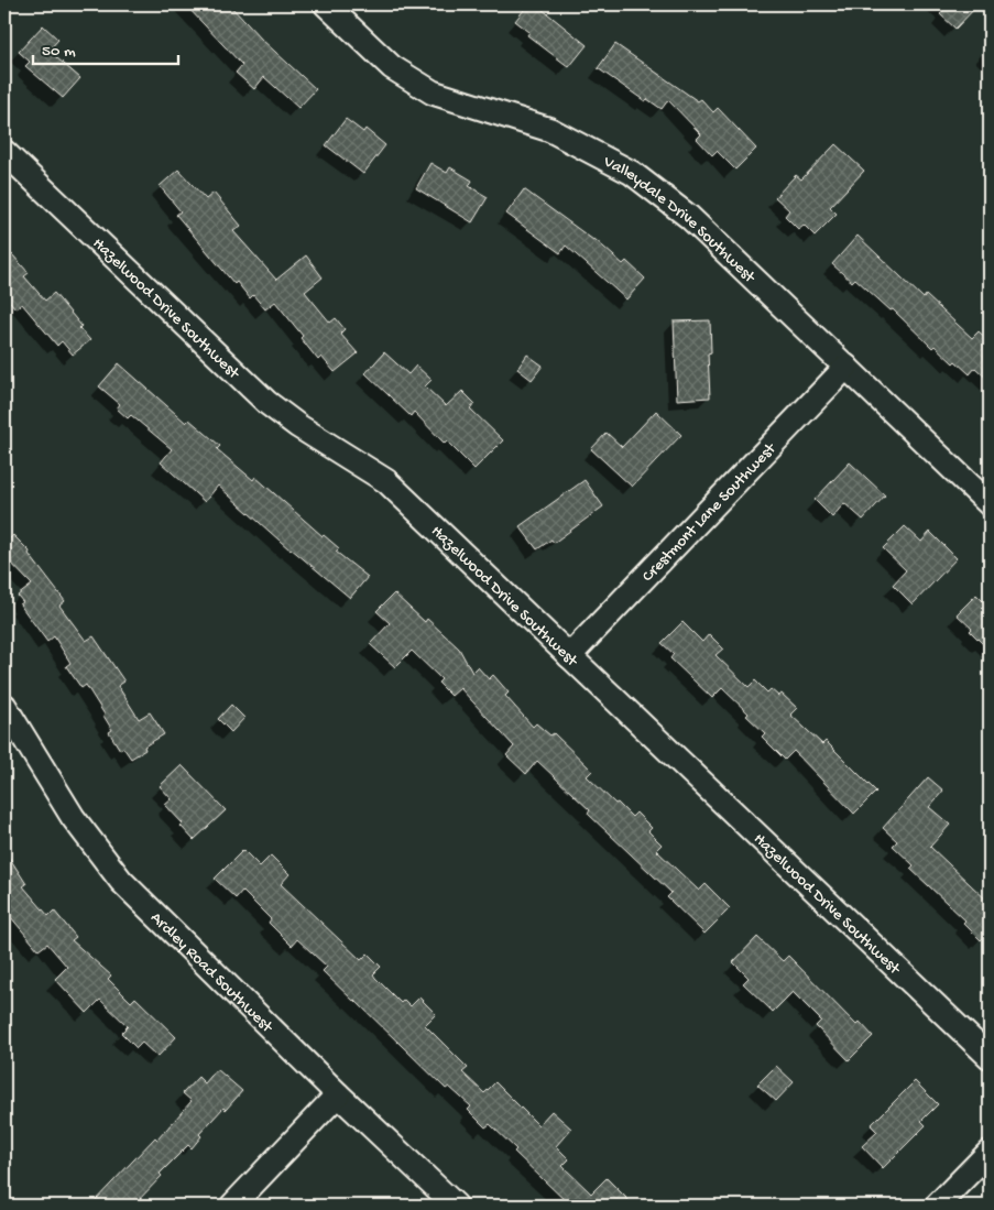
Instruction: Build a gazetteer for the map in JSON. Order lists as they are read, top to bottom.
{
  "streets": {
    "street": [
      "Valleydale Drive Southwest",
      "Hazelwood Drive Southwest",
      "Crestmont Lane Southwest",
      "Ardley Road Southwest"
    ]
  },
  "crossings": [
    ["Valleydale Drive Southwest", "Crestmont Lane Southwest"],
    ["Hazelwood Drive Southwest", "Crestmont Lane Southwest"]
  ],
  "scale_bar": "50 m"
}
